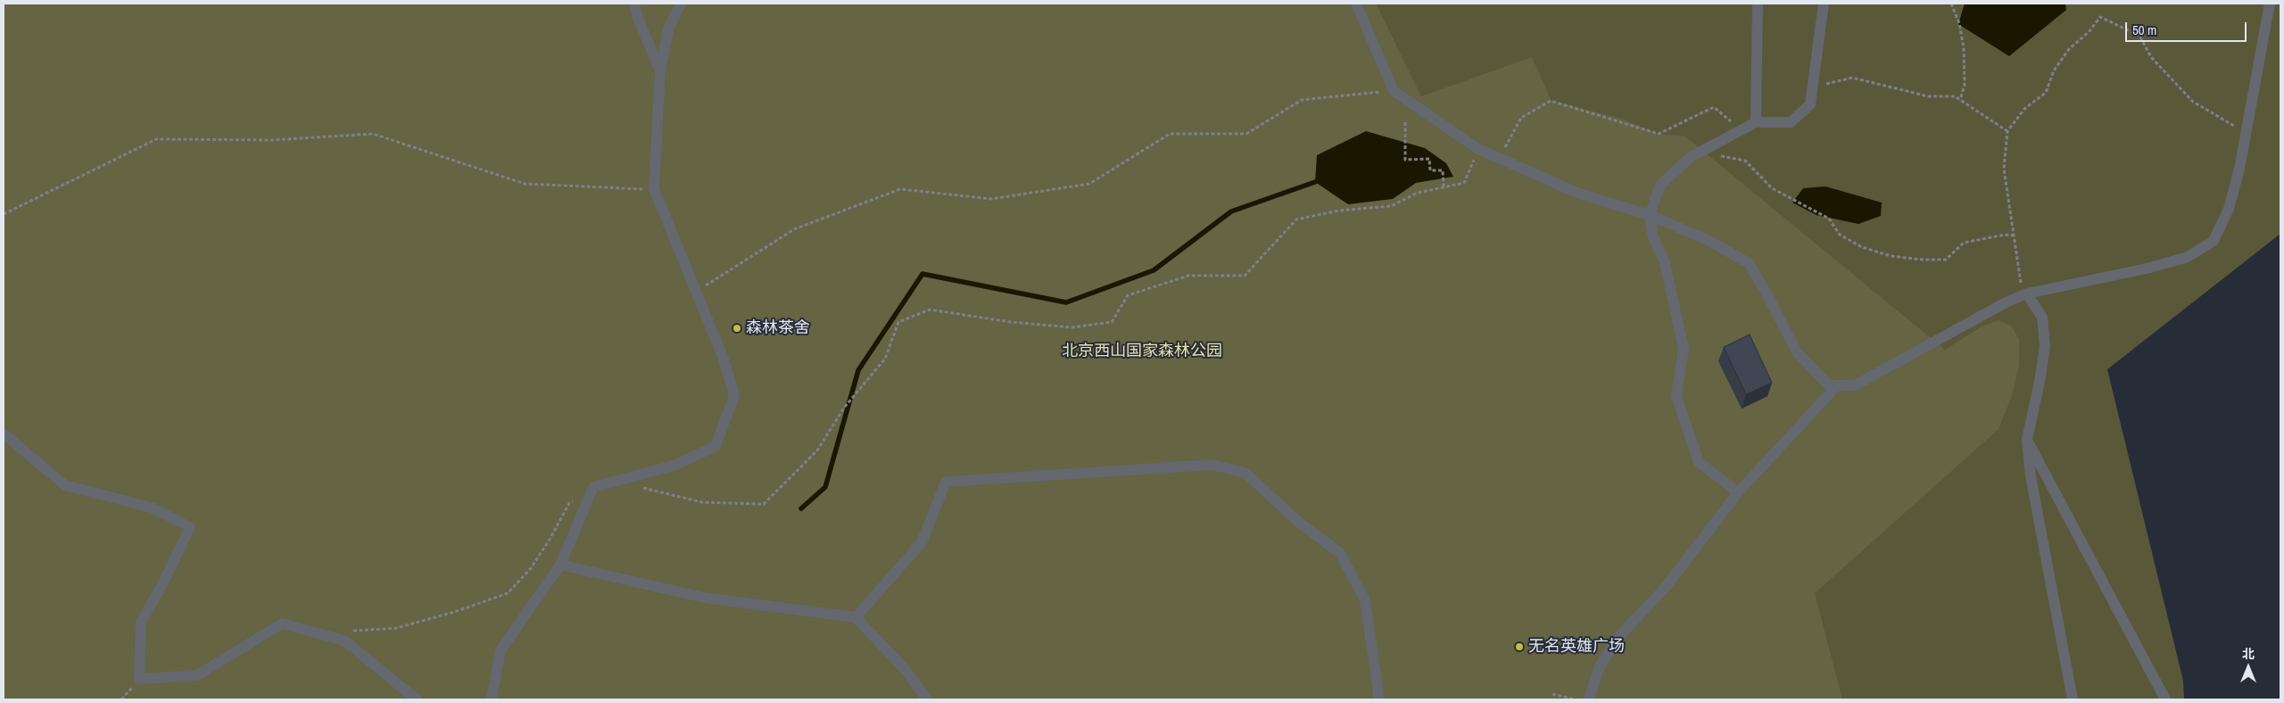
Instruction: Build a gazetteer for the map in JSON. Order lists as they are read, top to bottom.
{
  "parks": ["北京西山国家森林公园"],
  "places": ["森林茶舍", "无名英雄广场"],
  "scale_bar": "50 m",
  "north": "top"
}
